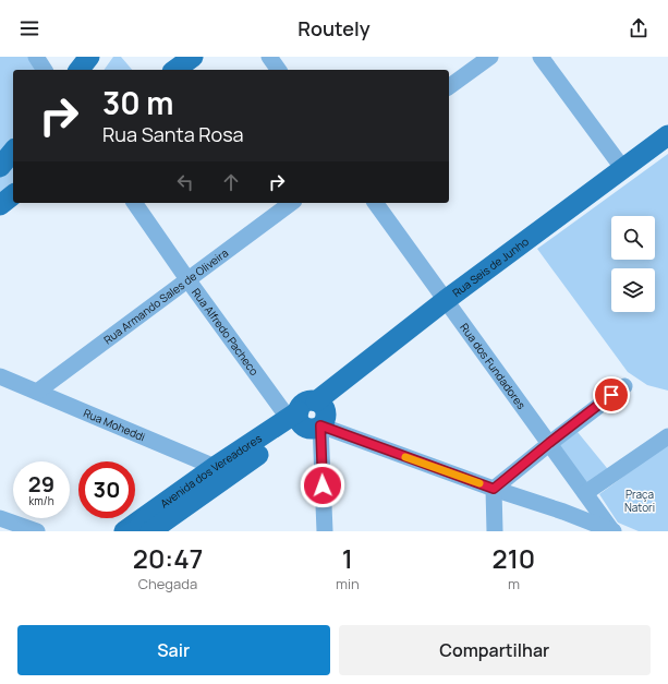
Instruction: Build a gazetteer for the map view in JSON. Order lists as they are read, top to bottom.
{
  "streets": {
    "main road": ["Rua Seis de Junho", "Avenida dos Vereadores"],
    "street": [
      "Rua Armando Sales de Oliveira",
      "Rua Alfredo Pacheco",
      "Rua dos Fundadores",
      "Rua Moheddi"
    ]
  },
  "crossings": [
    ["Rua Seis de Junho", "Rua Alfredo Pacheco"],
    ["Rua Seis de Junho", "Rua dos Fundadores"],
    ["Rua Seis de Junho", "Avenida dos Vereadores"],
    ["Rua Armando Sales de Oliveira", "Rua Alfredo Pacheco"],
    ["Rua Armando Sales de Oliveira", "Rua Moheddi"],
    ["Rua Alfredo Pacheco", "Avenida dos Vereadores"],
    ["Rua Moheddi", "Avenida dos Vereadores"]
  ],
  "parks": ["Praça Natori"],
  "page": {
    "header": "Routely",
    "turn": ["30 m", "Rua Santa Rosa"],
    "speed": "29 km/h",
    "limit": "30",
    "eta": [
      "20:47",
      "Chegada",
      "1",
      "min",
      "210",
      "m"
    ],
    "buttons": ["Sair", "Compartilhar"]
  }
}
